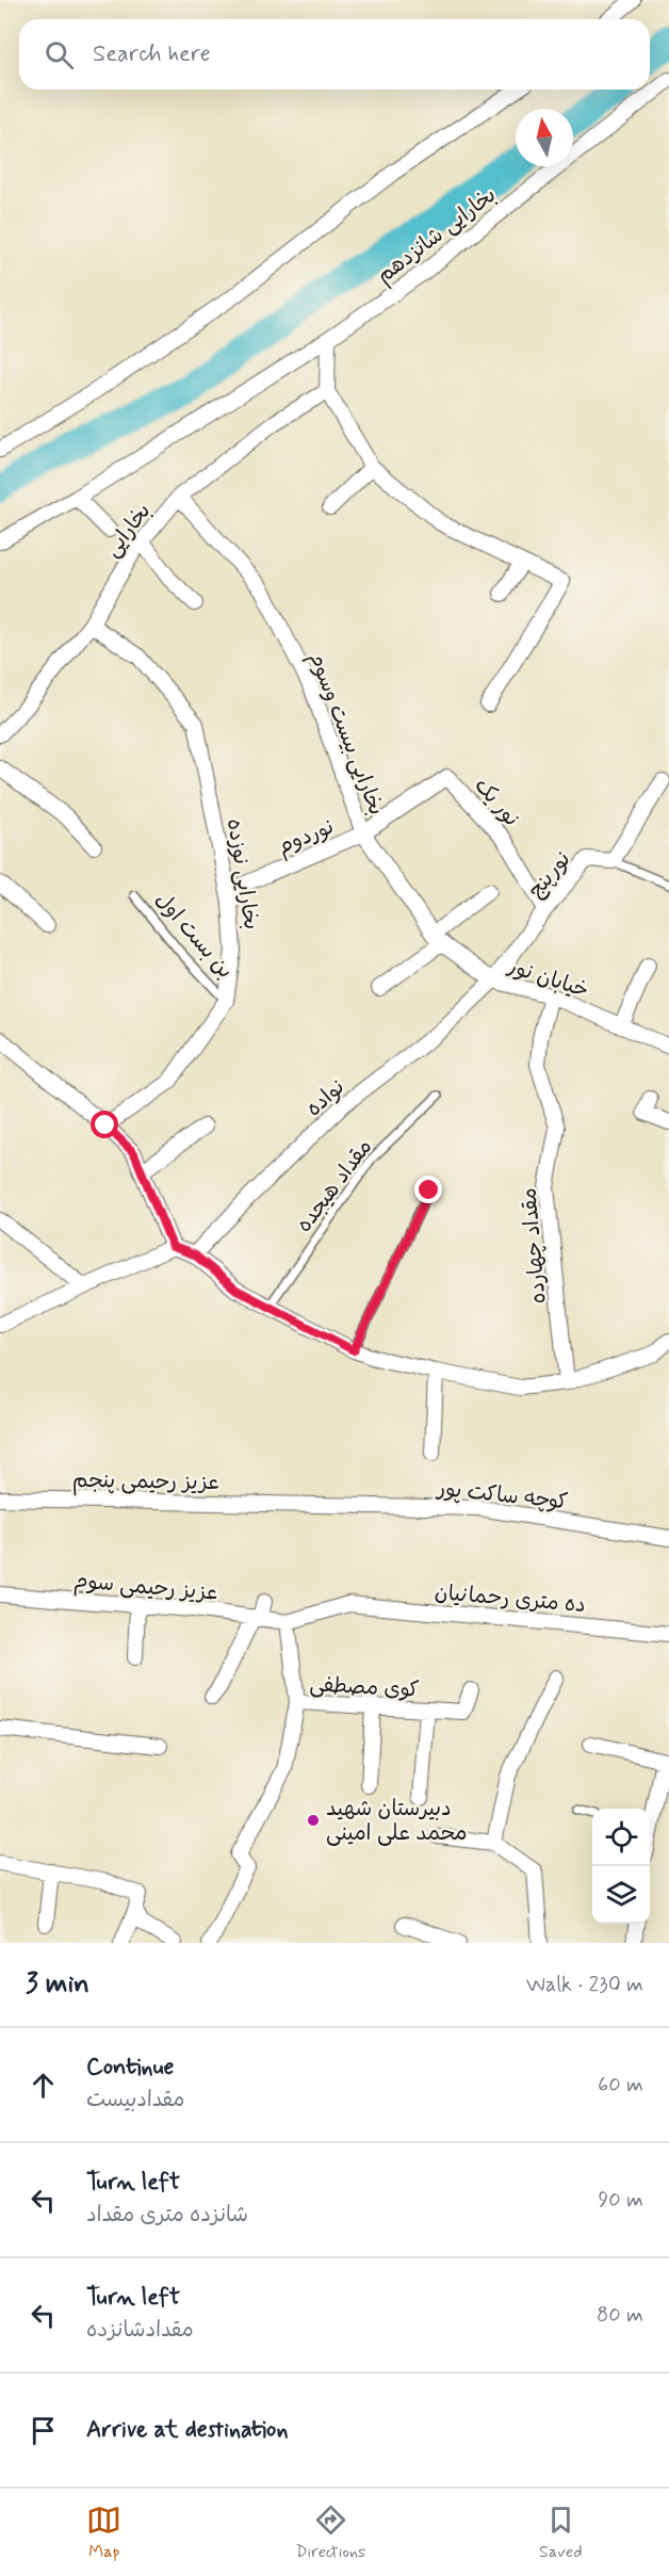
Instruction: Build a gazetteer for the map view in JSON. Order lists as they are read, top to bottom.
{
  "streets": {
    "street": [
      "بخارایی شانزدهم",
      "بخارایی",
      "بخارایی بیست وسوم",
      "نور یک",
      "نوردوم",
      "بخارایی نوزده",
      "نورپنج",
      "خیابان نور",
      "نواده",
      "مقداد چهارده",
      "عزیز رحیمی پنجم",
      "کوچه ساکت پور",
      "عزیز رحیمی سوم",
      "ده متری رحمانیان",
      "کوی مصطفی"
    ],
    "lane": ["بن بست اول", "مقداد هیجده"]
  },
  "crossings": [
    ["بخارایی", "بخارایی بیست وسوم"],
    ["بخارایی", "بخارایی نوزده"],
    ["بخارایی بیست وسوم", "نور یک"],
    ["بخارایی بیست وسوم", "نوردوم"],
    ["بخارایی بیست وسوم", "خیابان نور"],
    ["نور یک", "نوردوم"],
    ["نور یک", "نورپنج"],
    ["نور یک", "خیابان نور"],
    ["نوردوم", "بخارایی نوزده"],
    ["نوردوم", "خیابان نور"],
    ["بخارایی نوزده", "بن بست اول"],
    ["نورپنج", "خیابان نور"],
    ["نورپنج", "نواده"],
    ["خیابان نور", "نواده"],
    ["خیابان نور", "مقداد چهارده"],
    ["عزیز رحیمی پنجم", "کوچه ساکت پور"],
    ["عزیز رحیمی سوم", "ده متری رحمانیان"]
  ],
  "places": ["دبیرستان شهید محمد علی امینی"],
  "north": "top",
  "page": {
    "search": "Search here",
    "heading": ["3 min", "Walk · 230 m"],
    "list": [
      ["Continue", "مقدادبیست", "60 m"],
      ["Turn left", "شانزده متری مقداد", "90 m"],
      ["Turn left", "مقدادشانزده", "80 m"],
      "Arrive at destination"
    ],
    "nav": ["Map", "Directions", "Saved"]
  }
}
